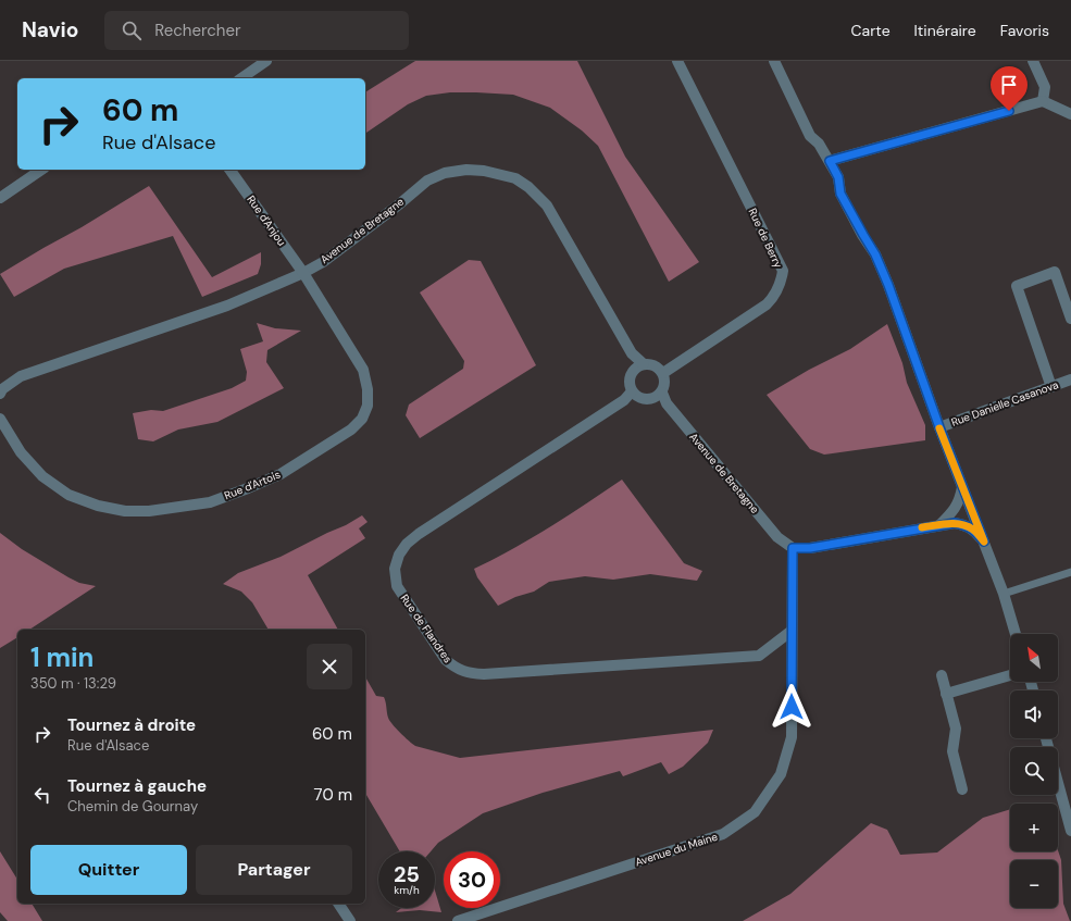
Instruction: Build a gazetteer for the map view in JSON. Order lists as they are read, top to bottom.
{
  "streets": {
    "street": [
      "Rue d'Anjou",
      "Avenue de Bretagne",
      "Rue de Berry",
      "Rue Danielle Casanova",
      "Rue d'Artois",
      "Rue de Flandres",
      "Avenue du Maine"
    ]
  },
  "crossings": [
    ["Rue d'Anjou", "Avenue de Bretagne"],
    ["Rue d'Anjou", "Rue d'Artois"],
    ["Avenue de Bretagne", "Rue de Berry"],
    ["Avenue de Bretagne", "Rue d'Artois"],
    ["Avenue de Bretagne", "Rue de Flandres"],
    ["Avenue de Bretagne", "Avenue du Maine"],
    ["Rue de Berry", "Rue de Flandres"],
    ["Rue de Flandres", "Avenue du Maine"]
  ],
  "north": "top left",
  "page": {
    "header": "Navio",
    "search": "Rechercher",
    "nav": ["Carte", "Itinéraire", "Favoris"],
    "turn": ["60 m", "Rue d'Alsace"],
    "heading": ["1 min", "350 m · 13:29"],
    "map_buttons": ["+", "−"],
    "list": [
      {
        "name": "Tournez à droite",
        "note": "Rue d'Alsace",
        "value": "60 m"
      },
      {
        "name": "Tournez à gauche",
        "note": "Chemin de Gournay",
        "value": "70 m"
      }
    ],
    "buttons": ["Quitter", "Partager"],
    "speed": "25 km/h",
    "limit": "30"
  }
}
